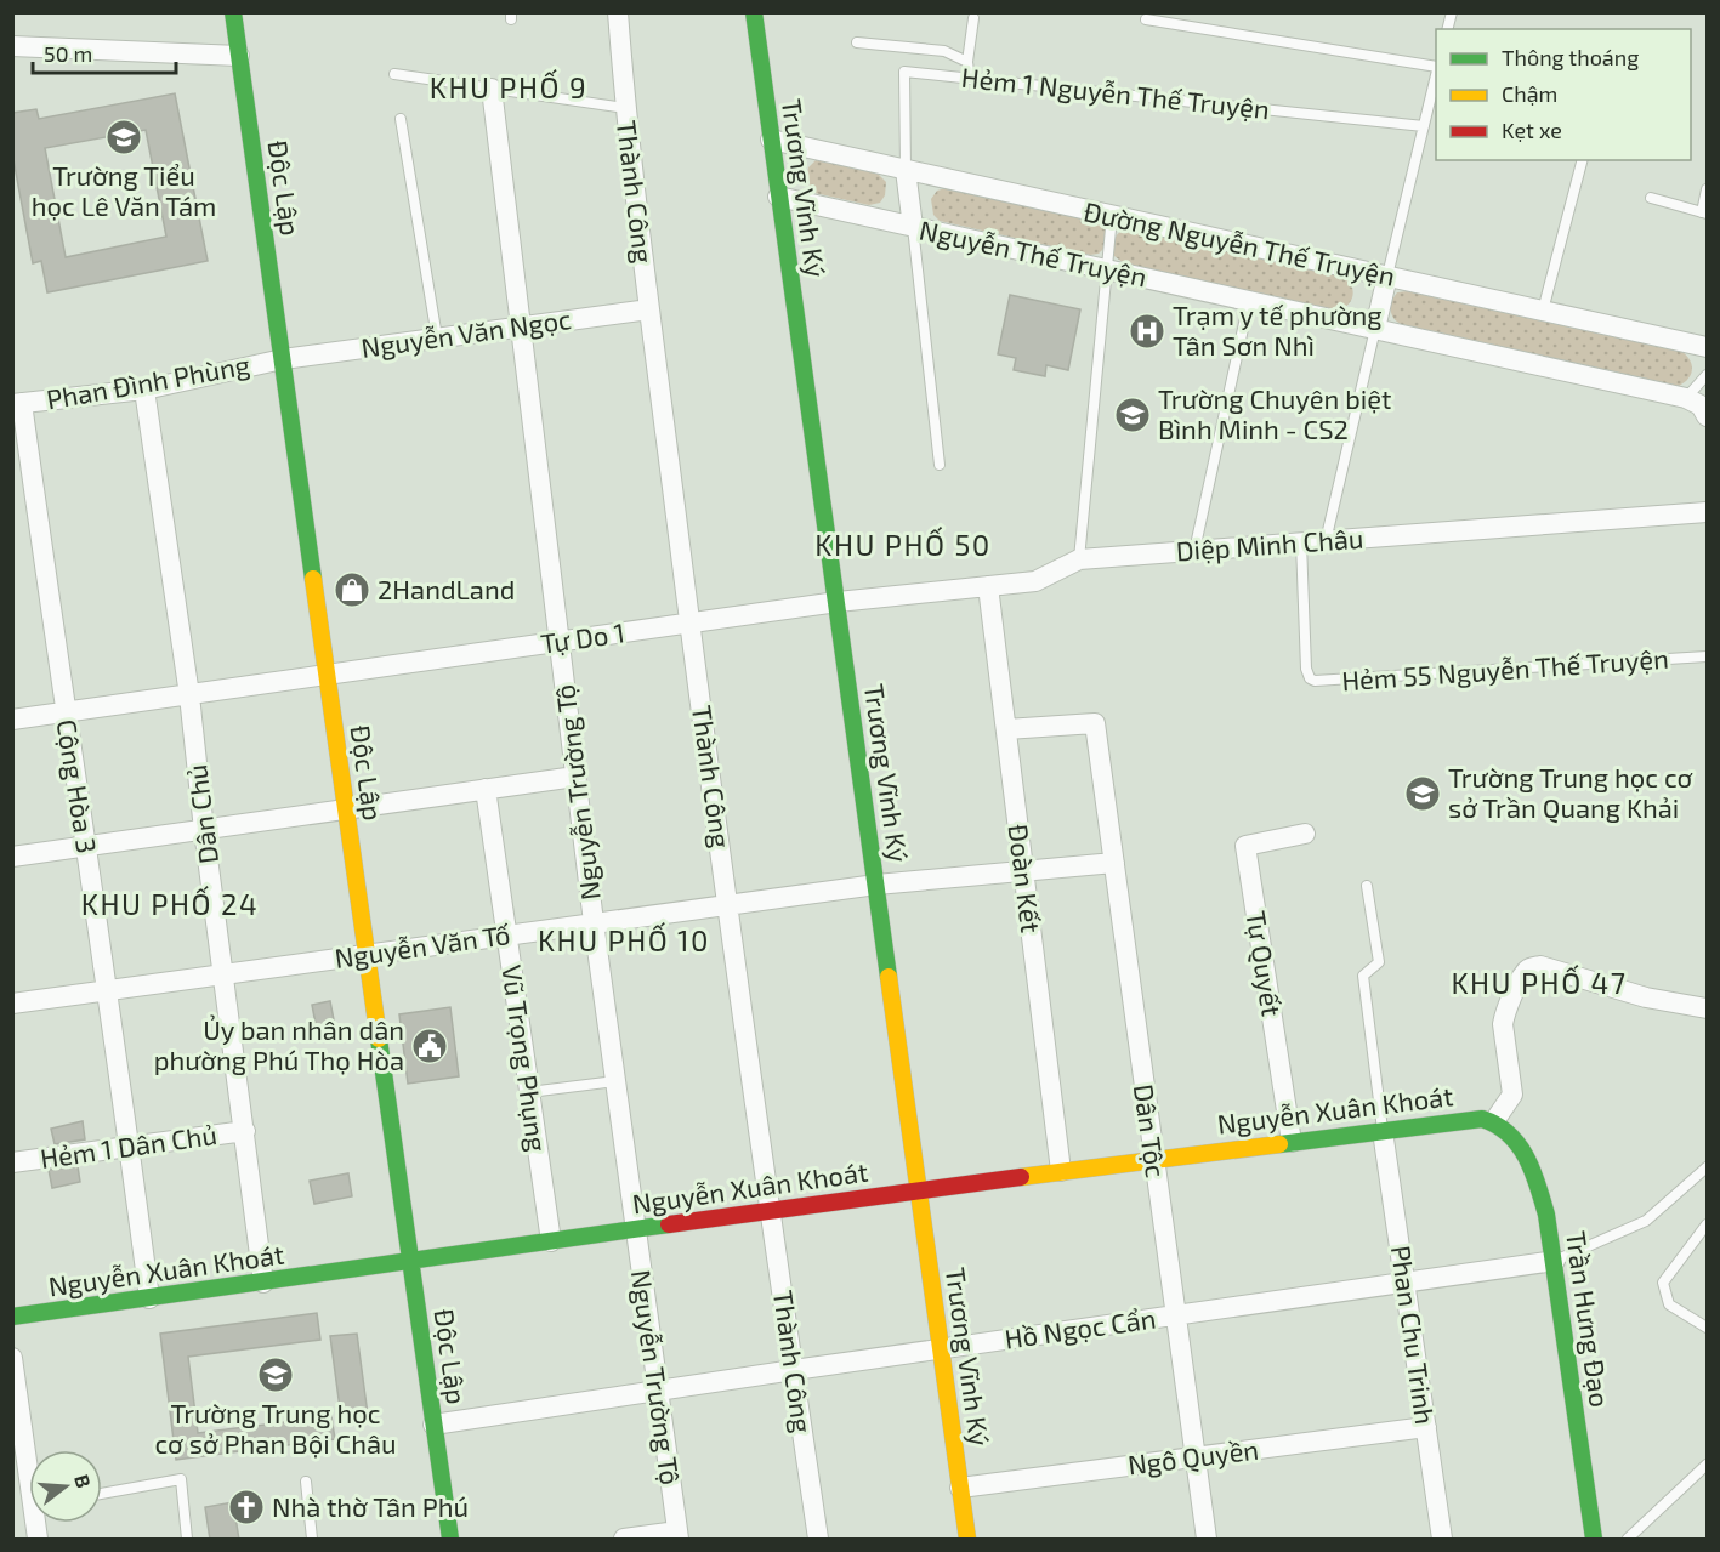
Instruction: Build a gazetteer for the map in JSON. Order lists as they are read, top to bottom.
{
  "streets": {
    "street": [
      "Độc Lập",
      "Trương Vĩnh Ký",
      "Thành Công",
      "Đường Nguyễn Thế Truyện",
      "Nguyễn Thế Truyện",
      "Nguyễn Văn Ngọc",
      "Phan Đình Phùng",
      "Diệp Minh Châu",
      "Tự Do 1",
      "Cộng Hòa 3",
      "Nguyễn Trường Tộ",
      "Dân Chủ",
      "Đoàn Kết",
      "Nguyễn Văn Tố",
      "Tự Quyết",
      "Vũ Trọng Phụng",
      "Nguyễn Xuân Khoát",
      "Dân Tộc",
      "Hẻm 1 Dân Chủ",
      "Trần Hưng Đạo",
      "Hồ Ngọc Cẩn",
      "Phan Chu Trinh",
      "Ngô Quyền"
    ],
    "lane": ["Hẻm 1 Nguyễn Thế Truyện", "Hẻm 55 Nguyễn Thế Truyện"]
  },
  "crossings": [
    ["Hẻm 1 Nguyễn Thế Truyện", "Đường Nguyễn Thế Truyện"],
    ["Độc Lập", "Nguyễn Văn Ngọc"],
    ["Độc Lập", "Phan Đình Phùng"],
    ["Độc Lập", "Tự Do 1"],
    ["Độc Lập", "Nguyễn Văn Tố"],
    ["Độc Lập", "Nguyễn Xuân Khoát"],
    ["Độc Lập", "Hồ Ngọc Cẩn"],
    ["Trương Vĩnh Ký", "Đường Nguyễn Thế Truyện"],
    ["Trương Vĩnh Ký", "Nguyễn Thế Truyện"],
    ["Trương Vĩnh Ký", "Diệp Minh Châu"],
    ["Trương Vĩnh Ký", "Tự Do 1"],
    ["Trương Vĩnh Ký", "Nguyễn Văn Tố"],
    ["Trương Vĩnh Ký", "Nguyễn Xuân Khoát"],
    ["Trương Vĩnh Ký", "Hồ Ngọc Cẩn"],
    ["Trương Vĩnh Ký", "Ngô Quyền"],
    ["Thành Công", "Nguyễn Văn Ngọc"],
    ["Thành Công", "Tự Do 1"],
    ["Thành Công", "Nguyễn Văn Tố"],
    ["Thành Công", "Nguyễn Xuân Khoát"],
    ["Thành Công", "Hồ Ngọc Cẩn"],
    ["Nguyễn Văn Ngọc", "Phan Đình Phùng"],
    ["Nguyễn Văn Ngọc", "Nguyễn Trường Tộ"],
    ["Phan Đình Phùng", "Cộng Hòa 3"],
    ["Phan Đình Phùng", "Dân Chủ"],
    ["Diệp Minh Châu", "Tự Do 1"],
    ["Diệp Minh Châu", "Hẻm 55 Nguyễn Thế Truyện"],
    ["Diệp Minh Châu", "Đoàn Kết"],
    ["Tự Do 1", "Cộng Hòa 3"],
    ["Tự Do 1", "Nguyễn Trường Tộ"],
    ["Tự Do 1", "Dân Chủ"],
    ["Cộng Hòa 3", "Nguyễn Văn Tố"],
    ["Cộng Hòa 3", "Nguyễn Xuân Khoát"],
    ["Cộng Hòa 3", "Hẻm 1 Dân Chủ"],
    ["Nguyễn Trường Tộ", "Nguyễn Văn Tố"],
    ["Nguyễn Trường Tộ", "Nguyễn Xuân Khoát"],
    ["Nguyễn Trường Tộ", "Hồ Ngọc Cẩn"],
    ["Dân Chủ", "Nguyễn Văn Tố"],
    ["Dân Chủ", "Nguyễn Xuân Khoát"],
    ["Dân Chủ", "Hẻm 1 Dân Chủ"],
    ["Đoàn Kết", "Nguyễn Văn Tố"],
    ["Đoàn Kết", "Nguyễn Xuân Khoát"],
    ["Đoàn Kết", "Dân Tộc"],
    ["Nguyễn Văn Tố", "Vũ Trọng Phụng"],
    ["Nguyễn Văn Tố", "Dân Tộc"],
    ["Tự Quyết", "Nguyễn Xuân Khoát"],
    ["Vũ Trọng Phụng", "Nguyễn Xuân Khoát"],
    ["Nguyễn Xuân Khoát", "Dân Tộc"],
    ["Nguyễn Xuân Khoát", "Trần Hưng Đạo"],
    ["Nguyễn Xuân Khoát", "Phan Chu Trinh"],
    ["Dân Tộc", "Hồ Ngọc Cẩn"],
    ["Dân Tộc", "Ngô Quyền"],
    ["Trần Hưng Đạo", "Hồ Ngọc Cẩn"],
    ["Hồ Ngọc Cẩn", "Phan Chu Trinh"],
    ["Phan Chu Trinh", "Ngô Quyền"]
  ],
  "districts": [
    "KHU PHỐ 9",
    "KHU PHỐ 50",
    "KHU PHỐ 24",
    "KHU PHỐ 10",
    "KHU PHỐ 47"
  ],
  "places": {
    "school or university": [
      "Trường Tiểu học Lê Văn Tám",
      "Trường Chuyên biệt Bình Minh - CS2",
      "Trường Trung học cơ sở Trần Quang Khải",
      "Trường Trung học cơ sở Phan Bội Châu"
    ],
    "hospital": ["Trạm y tế phường Tân Sơn Nhì"],
    "shop": ["2HandLand"],
    "public building": ["Ủy ban nhân dân phường Phú Thọ Hòa"],
    "church": ["Nhà thờ Tân Phú"]
  },
  "legend": ["Thông thoáng", "Chậm", "Kẹt xe"],
  "scale_bar": "50 m",
  "north": "right"
}
